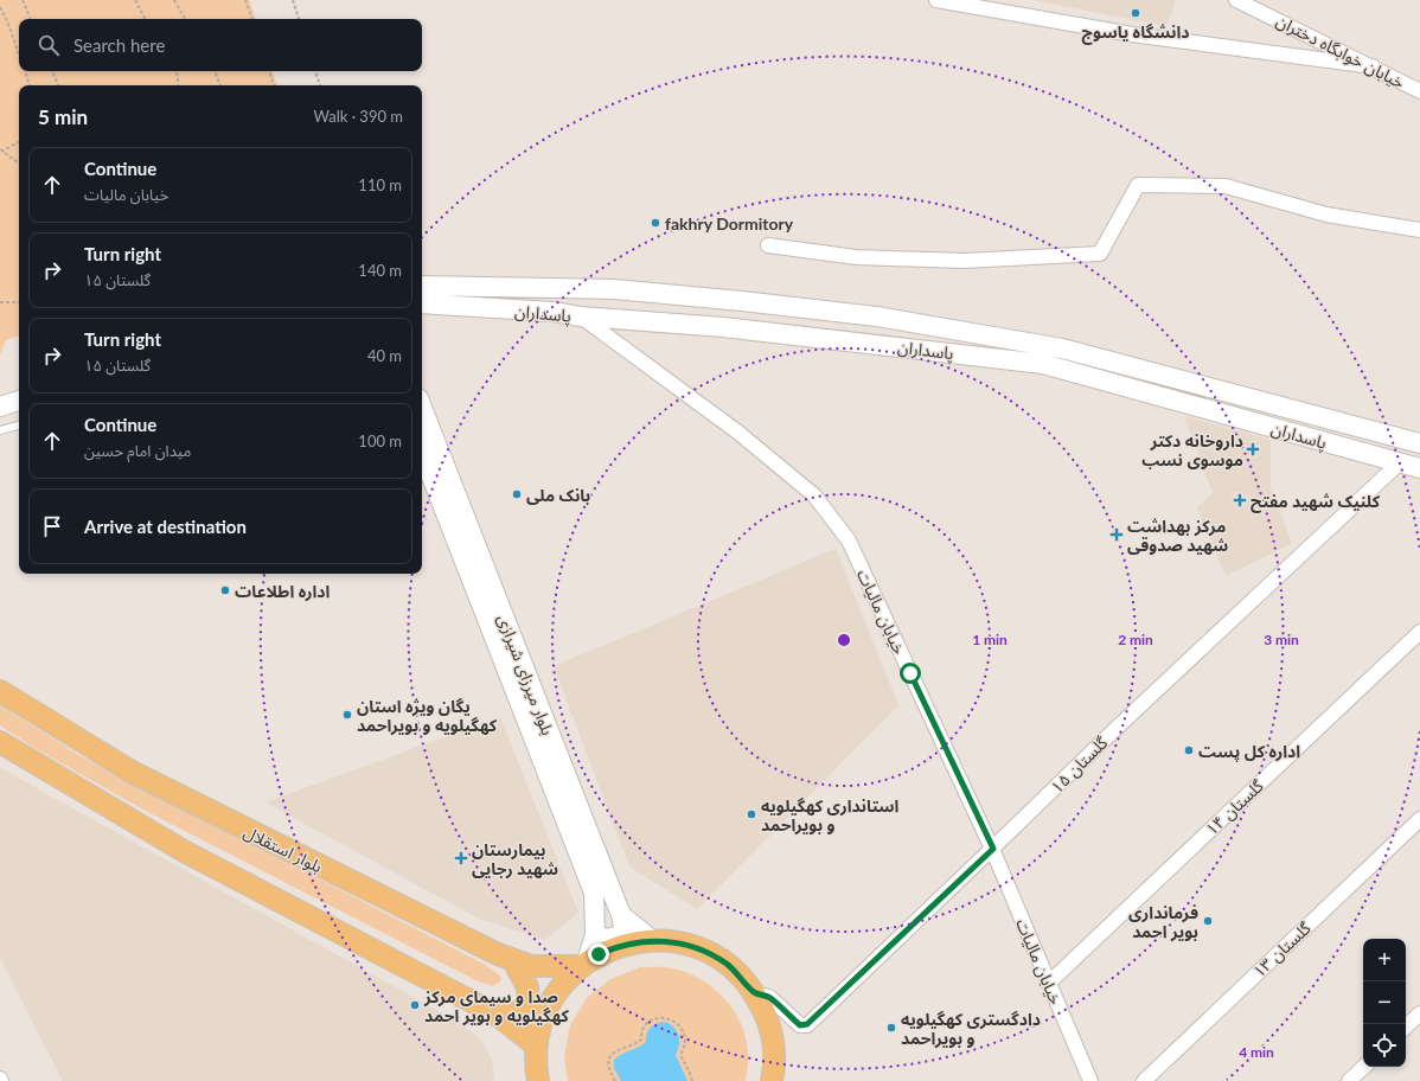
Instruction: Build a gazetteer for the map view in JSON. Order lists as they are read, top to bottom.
{
  "streets": {
    "main road": ["پاسداران", "بلوار میرزای شیرازی", "بلوار استقلال"],
    "street": [
      "خیابان خوابگاه دختران",
      "خیابان مالیات",
      "گلستان ۱۵",
      "گلستان ۱۴",
      "گلستان ۱۳"
    ]
  },
  "crossings": [
    ["پاسداران", "خیابان مالیات"],
    ["پاسداران", "گلستان ۱۵"],
    ["خیابان مالیات", "گلستان ۱۵"],
    ["خیابان مالیات", "گلستان ۱۴"],
    ["بلوار میرزای شیرازی", "بلوار استقلال"]
  ],
  "places": {
    "other": [
      "دانشگاه یاسوج",
      "fakhry Dormitory",
      "بانک ملی",
      "اداره اطلاعات",
      "یگان ویژه استان کهگیلویه و بویراحمد",
      "اداره کل پست",
      "استانداری کهگیلویه و بویراحمد",
      "فرمانداری بویر احمد",
      "صدا و سیمای مرکز کهگیلویه و بویر احمد",
      "دادگستری کهگیلویه و بویراحمد"
    ],
    "health": [
      "داروخانه دكتر موسوی نسب",
      "کلنیک شهید مفتح",
      "مرکز بهداشت شهید صدوقی",
      "بیمارستان شهید رجایی"
    ]
  },
  "page": {
    "search": "Search here",
    "heading": ["5 min", "Walk · 390 m"],
    "list": [
      ["Continue", "خیابان مالیات", "110 m"],
      ["Turn right", "گلستان ۱۵", "140 m"],
      ["Turn right", "گلستان ۱۵", "40 m"],
      ["Continue", "میدان امام حسین", "100 m"],
      "Arrive at destination"
    ],
    "map_buttons": ["+", "−"]
  },
  "rings": [
    "1 min",
    "2 min",
    "3 min",
    "4 min"
  ]
}
